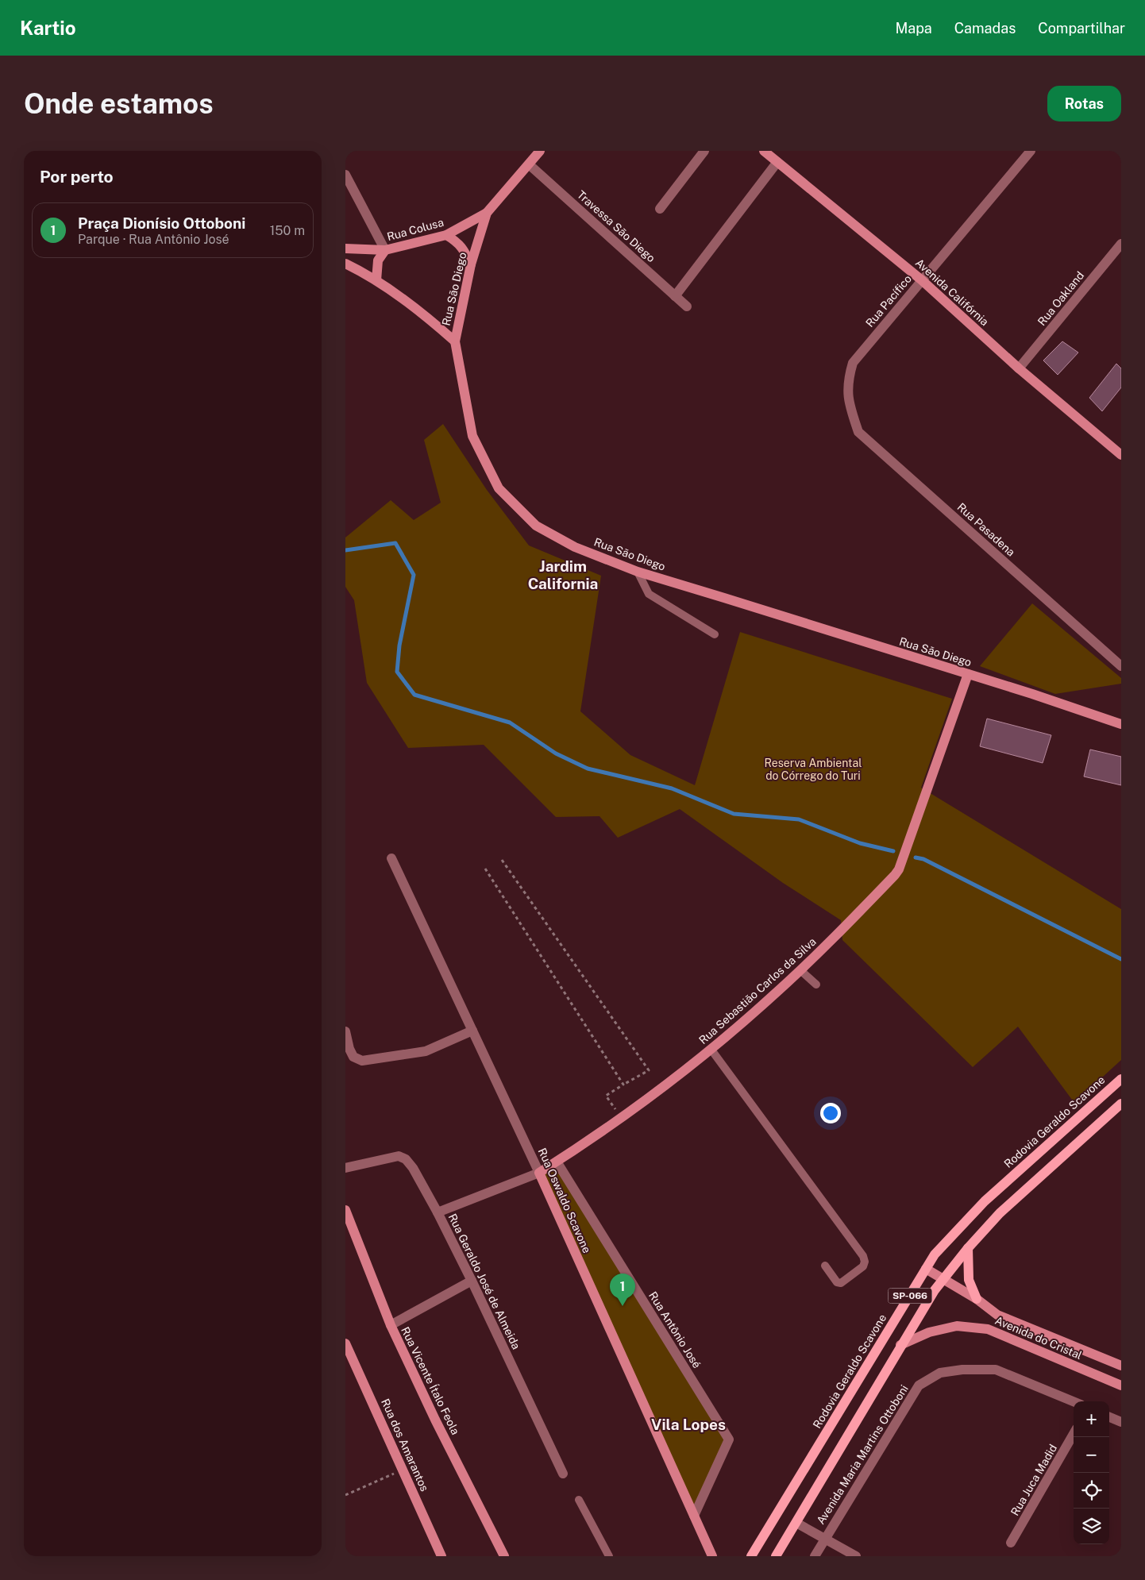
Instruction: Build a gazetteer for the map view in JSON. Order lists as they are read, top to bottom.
{
  "streets": {
    "main road": ["Rodovia Geraldo Scavone", "SP-066"],
    "street": [
      "Travessa São Diego",
      "Rua Colusa",
      "Rua São Diego",
      "Avenida Califórnia",
      "Rua Oakland",
      "Rua Pacífico",
      "Rua Pasadena",
      "Rua Sebastião Carlos da Silva",
      "Rua Oswaldo Scavone",
      "Rua Geraldo José de Almeida",
      "Rua Antônio José",
      "Avenida do Cristal",
      "Rua Vicente Ítalo Feola",
      "Rua dos Amarantos",
      "Avenida Maria Martins Ottoboni",
      "Rua Juca Madid"
    ]
  },
  "crossings": [
    ["Travessa São Diego", "Rua São Diego"],
    ["Rua Colusa", "Rua São Diego"],
    ["Rua São Diego", "Rua Sebastião Carlos da Silva"],
    ["Avenida Califórnia", "Rua Oakland"],
    ["Avenida Califórnia", "Rua Pacífico"],
    ["Rua Pacífico", "Rua Pasadena"],
    ["Rua Sebastião Carlos da Silva", "Rua Oswaldo Scavone"],
    ["Rua Sebastião Carlos da Silva", "Rua Geraldo José de Almeida"],
    ["Rua Sebastião Carlos da Silva", "Rua Antônio José"],
    ["Rodovia Geraldo Scavone", "Avenida do Cristal"],
    ["Rua Oswaldo Scavone", "Rua Antônio José"],
    ["SP-066", "Avenida do Cristal"]
  ],
  "districts": ["Jardim California", "Vila Lopes"],
  "parks": ["Reserva Ambiental do Córrego do Turi"],
  "page": {
    "header": "Kartio",
    "nav": ["Mapa", "Camadas", "Compartilhar"],
    "buttons": "Rotas",
    "title": "Onde estamos",
    "heading": "Por perto",
    "list": [
      {
        "mark": "1",
        "name": "Praça Dionísio Ottoboni",
        "note": "Parque · Rua Antônio José",
        "value": "150 m"
      }
    ],
    "pins": "1",
    "map_buttons": ["+", "−"]
  }
}
